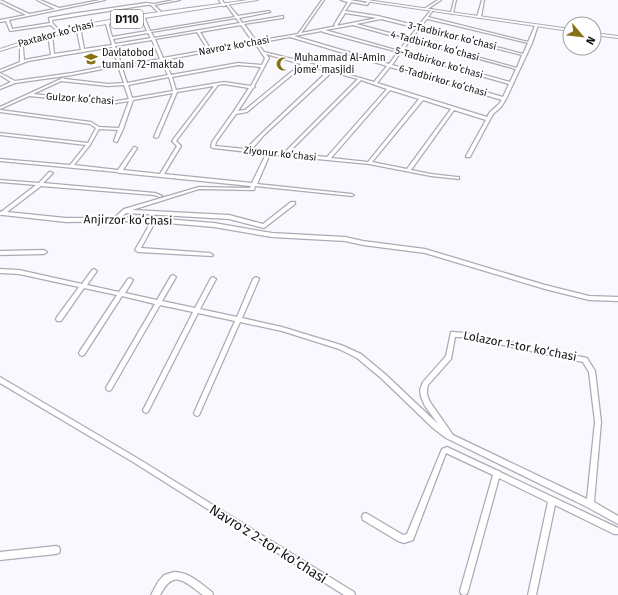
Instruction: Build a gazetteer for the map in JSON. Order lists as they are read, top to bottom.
{
  "streets": {
    "main road": ["D110", "Paxtakor koʻchasi"],
    "street": [
      "3-Tadbirkor koʻchasi",
      "Navro'z ko'chasi",
      "4-Tadbirkor koʻchasi",
      "5-Tadbirkor koʻchasi",
      "6-Tadbirkor koʻchasi",
      "Gulzor koʻchasi",
      "Ziyonur koʻchasi",
      "Anjirzor koʻchasi",
      "Lolazor 1-tor ko‘chasi"
    ]
  },
  "crossings": [
    ["Paxtakor koʻchasi", "Gulzor koʻchasi"],
    ["3-Tadbirkor koʻchasi", "Navro'z ko'chasi"],
    ["Navro'z ko'chasi", "4-Tadbirkor koʻchasi"],
    ["Navro'z ko'chasi", "5-Tadbirkor koʻchasi"],
    ["Navro'z ko'chasi", "6-Tadbirkor koʻchasi"],
    ["Navro'z ko'chasi", "Gulzor koʻchasi"],
    ["Gulzor koʻchasi", "Ziyonur koʻchasi"]
  ],
  "places": {
    "school or university": ["Davlatobod tumani 72-maktab"],
    "mosque": ["Muhammad Al-Amin jome' masjidi"]
  },
  "north": "bottom right"
}
